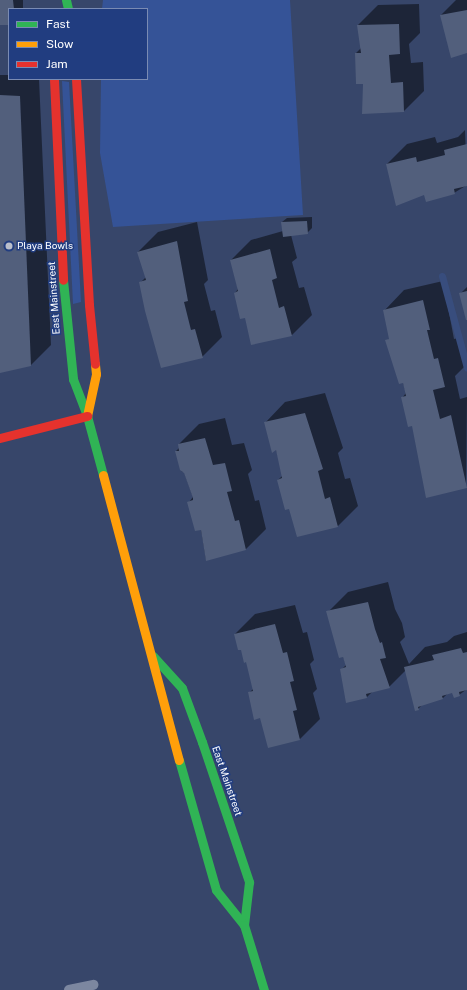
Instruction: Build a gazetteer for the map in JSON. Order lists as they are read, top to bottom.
{
  "streets": {
    "main road": ["East Mainstreet"]
  },
  "places": ["Playa Bowls"],
  "legend": ["Fast", "Slow", "Jam"]
}
